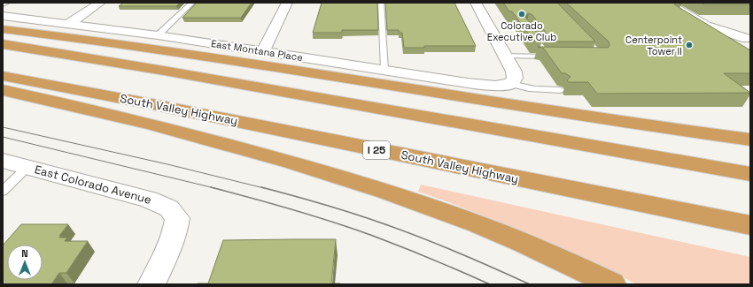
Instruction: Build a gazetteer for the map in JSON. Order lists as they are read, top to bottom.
{
  "streets": {
    "highway": ["South Valley Highway", "I 25"],
    "street": ["East Montana Place", "East Colorado Avenue"]
  },
  "places": ["Colorado Executive Club", "Centerpoint Tower II"],
  "north": "top"
}
